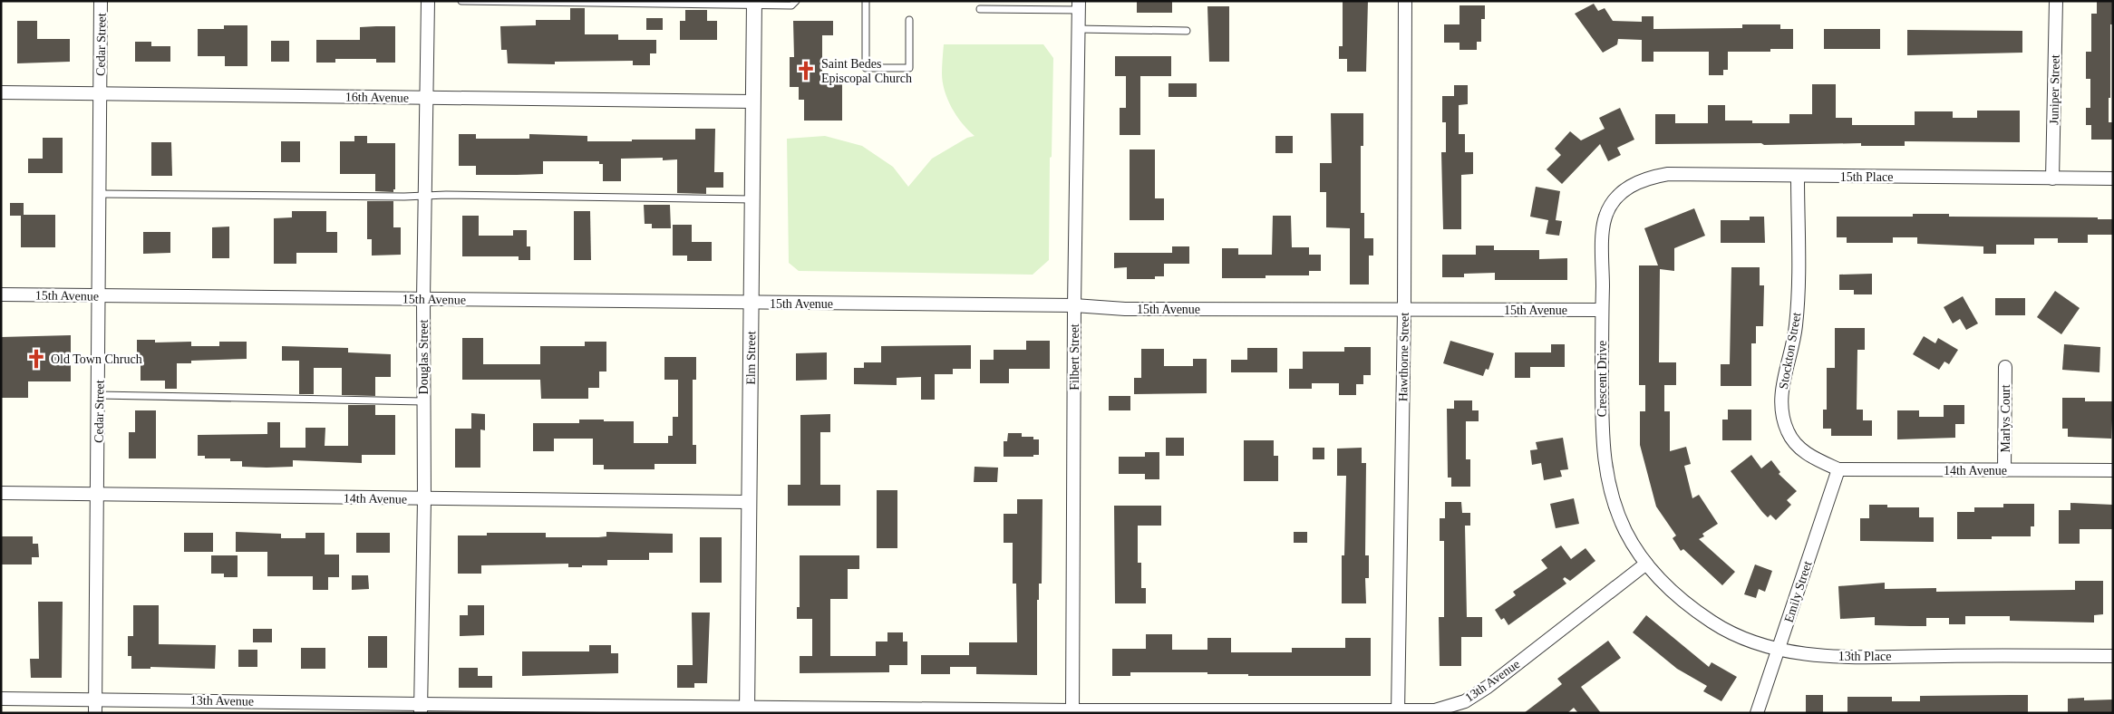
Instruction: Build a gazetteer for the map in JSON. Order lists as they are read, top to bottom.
{
  "streets": {
    "street": [
      "Cedar Street",
      "Juniper Street",
      "16th Avenue",
      "15th Place",
      "15th Avenue",
      "Stockton Street",
      "Douglas Street",
      "Elm Street",
      "Filbert Street",
      "Hawthorne Street",
      "Crescent Drive",
      "Marlys Court",
      "14th Avenue",
      "Emily Street",
      "13th Place",
      "13th Avenue"
    ]
  },
  "crossings": [
    ["Cedar Street", "16th Avenue"],
    ["Cedar Street", "15th Avenue"],
    ["Cedar Street", "14th Avenue"],
    ["Cedar Street", "13th Avenue"],
    ["Juniper Street", "15th Place"],
    ["16th Avenue", "Douglas Street"],
    ["16th Avenue", "Elm Street"],
    ["15th Place", "Stockton Street"],
    ["15th Place", "Crescent Drive"],
    ["15th Avenue", "Douglas Street"],
    ["15th Avenue", "Elm Street"],
    ["15th Avenue", "Filbert Street"],
    ["15th Avenue", "Hawthorne Street"],
    ["15th Avenue", "Crescent Drive"],
    ["Stockton Street", "14th Avenue"],
    ["Stockton Street", "Emily Street"],
    ["Douglas Street", "14th Avenue"],
    ["Douglas Street", "13th Avenue"],
    ["Elm Street", "14th Avenue"],
    ["Elm Street", "13th Avenue"],
    ["Filbert Street", "13th Avenue"],
    ["Hawthorne Street", "13th Avenue"],
    ["Crescent Drive", "13th Place"],
    ["Crescent Drive", "13th Avenue"],
    ["Marlys Court", "14th Avenue"],
    ["14th Avenue", "Emily Street"],
    ["Emily Street", "13th Place"],
    ["13th Place", "13th Avenue"]
  ],
  "places": {
    "church": ["Saint Bedes Episcopal Church", "Old Town Chruch"]
  }
}
